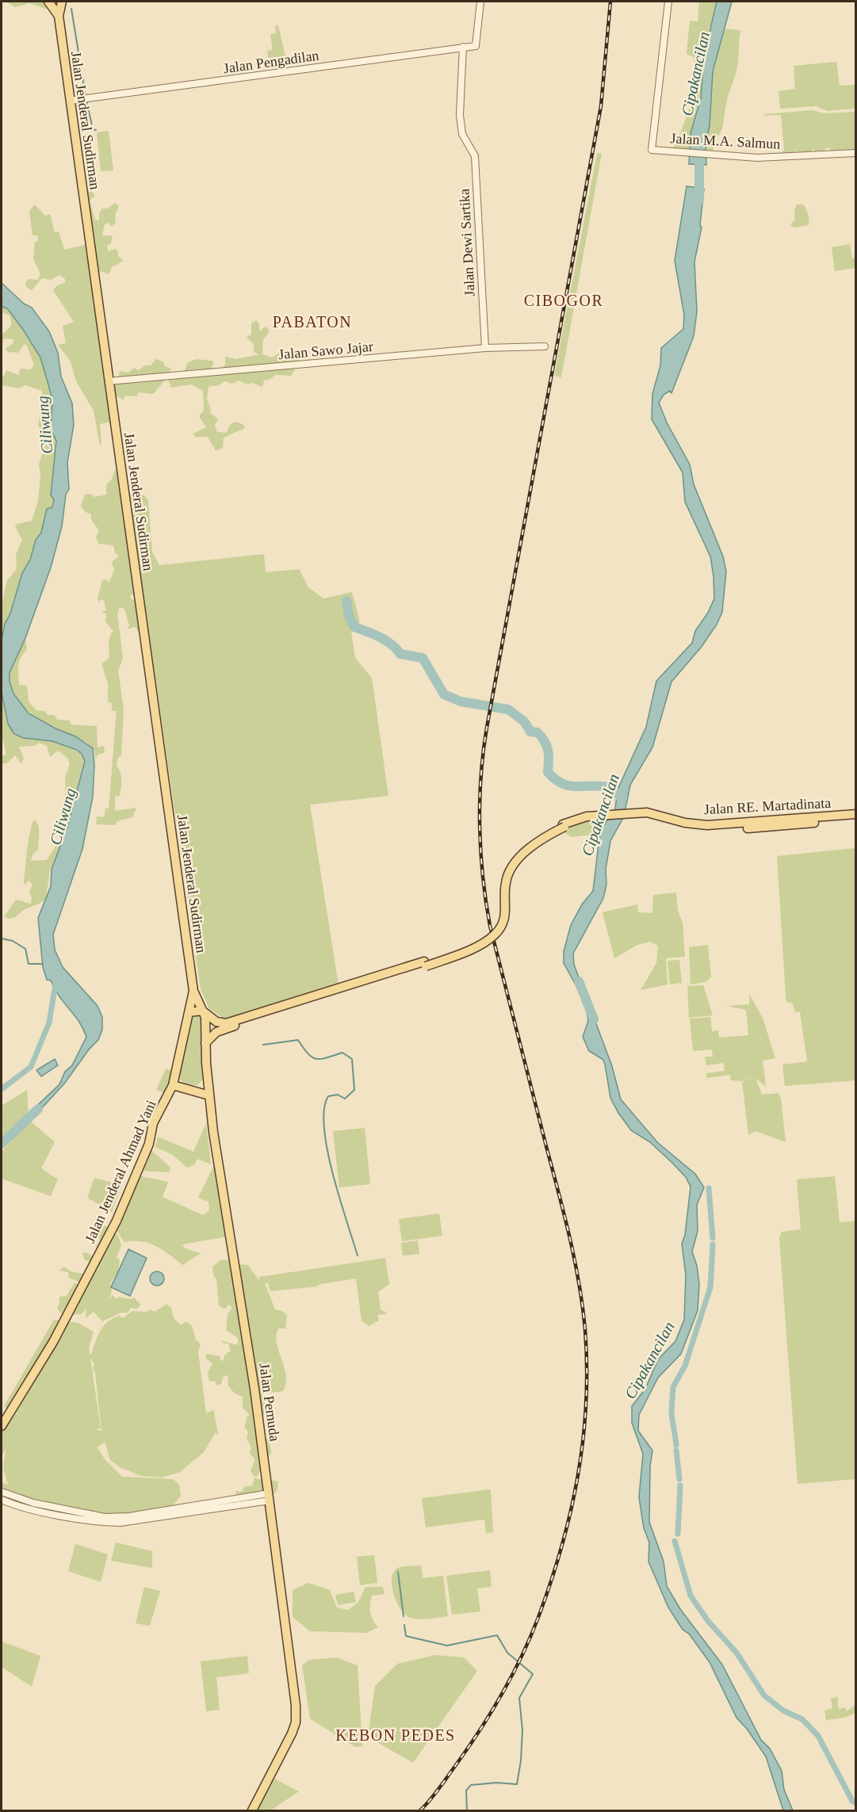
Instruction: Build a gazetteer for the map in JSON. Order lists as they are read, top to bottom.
{
  "streets": {
    "main road": [
      "Jalan Jenderal Sudirman",
      "Jalan RE. Martadinata",
      "Jalan Jenderal Ahmad Yani",
      "Jalan Pemuda"
    ],
    "street": [
      "Jalan Pengadilan",
      "Jalan M.A. Salmun",
      "Jalan Dewi Sartika",
      "Jalan Sawo Jajar"
    ]
  },
  "crossings": [
    ["Jalan Pengadilan", "Jalan Jenderal Sudirman"],
    ["Jalan Pengadilan", "Jalan Dewi Sartika"],
    ["Jalan Jenderal Sudirman", "Jalan Sawo Jajar"],
    ["Jalan Jenderal Sudirman", "Jalan Jenderal Ahmad Yani"],
    ["Jalan Jenderal Sudirman", "Jalan Pemuda"],
    ["Jalan Dewi Sartika", "Jalan Sawo Jajar"],
    ["Jalan Jenderal Ahmad Yani", "Jalan Pemuda"]
  ],
  "districts": ["CIBOGOR", "PABATON", "KEBON PEDES"],
  "water": ["Cipakancilan", "Ciliwung"]
}
